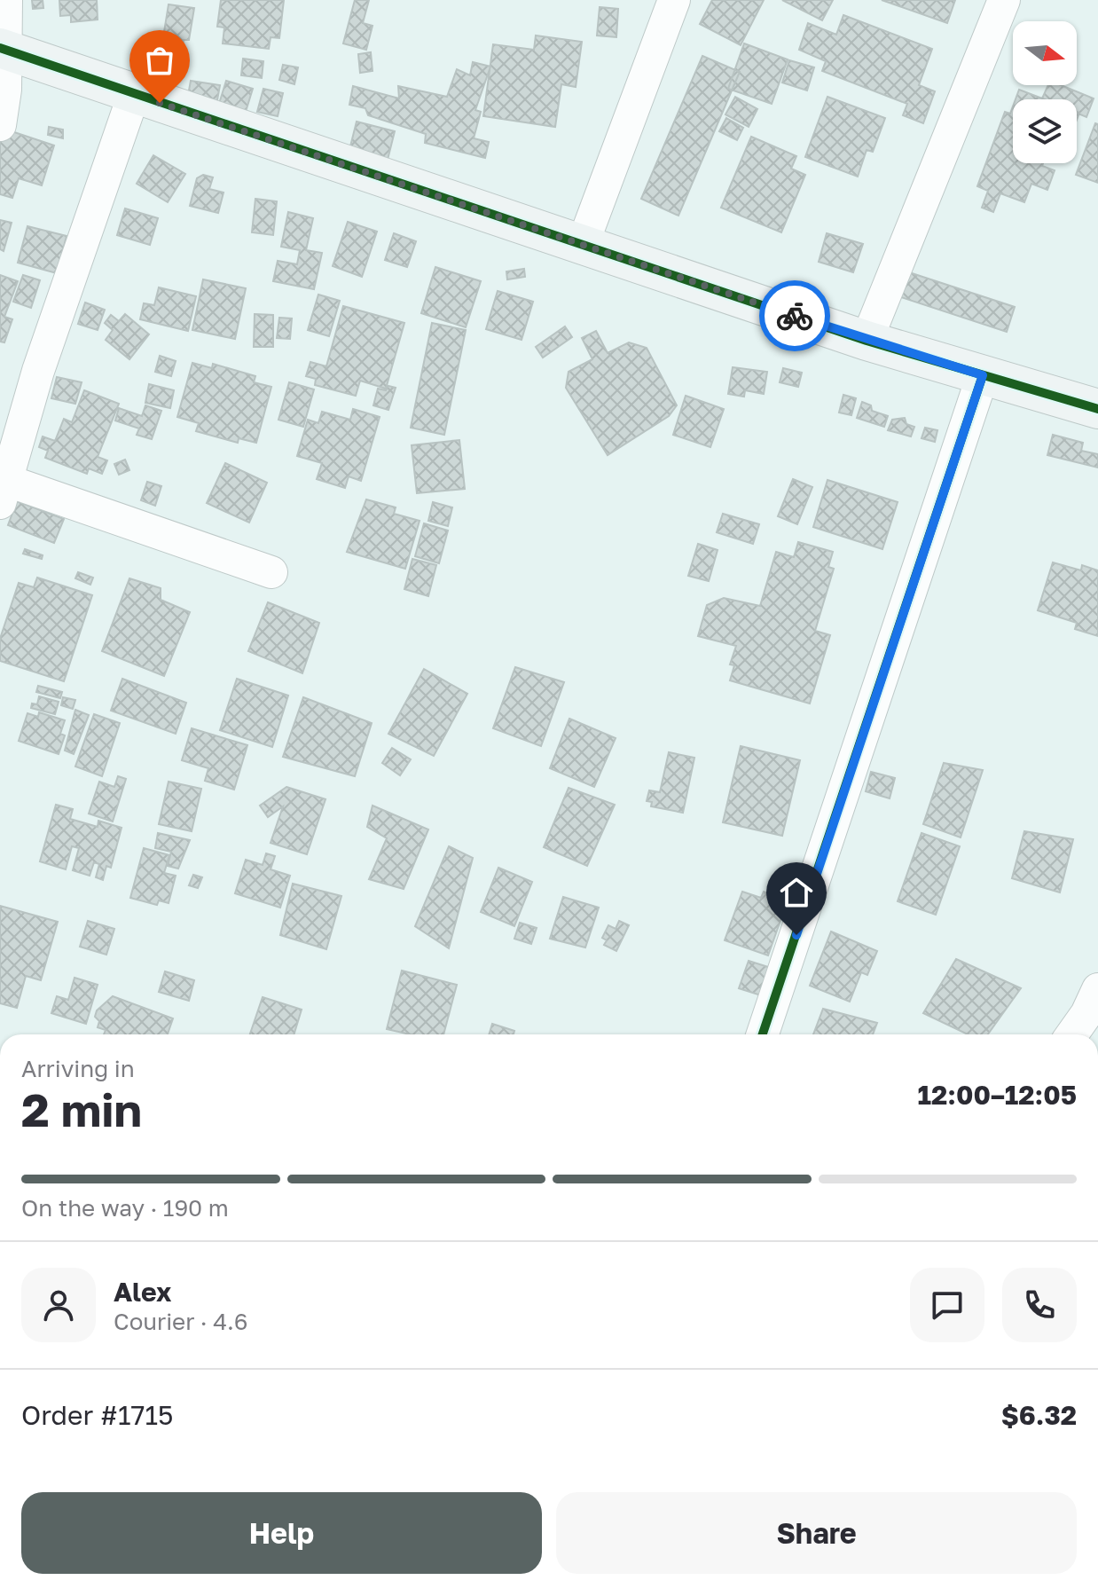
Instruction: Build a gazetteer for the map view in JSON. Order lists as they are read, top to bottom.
{
  "north": "right",
  "page": {
    "heading": ["2 min", "Arriving in", "12:00–12:05"],
    "panel": [
      "Alex",
      "Courier · 4.6",
      "Order #1715",
      "$6.32"
    ],
    "bar": "On the way · 190 m",
    "buttons": ["Help", "Share"]
  }
}
